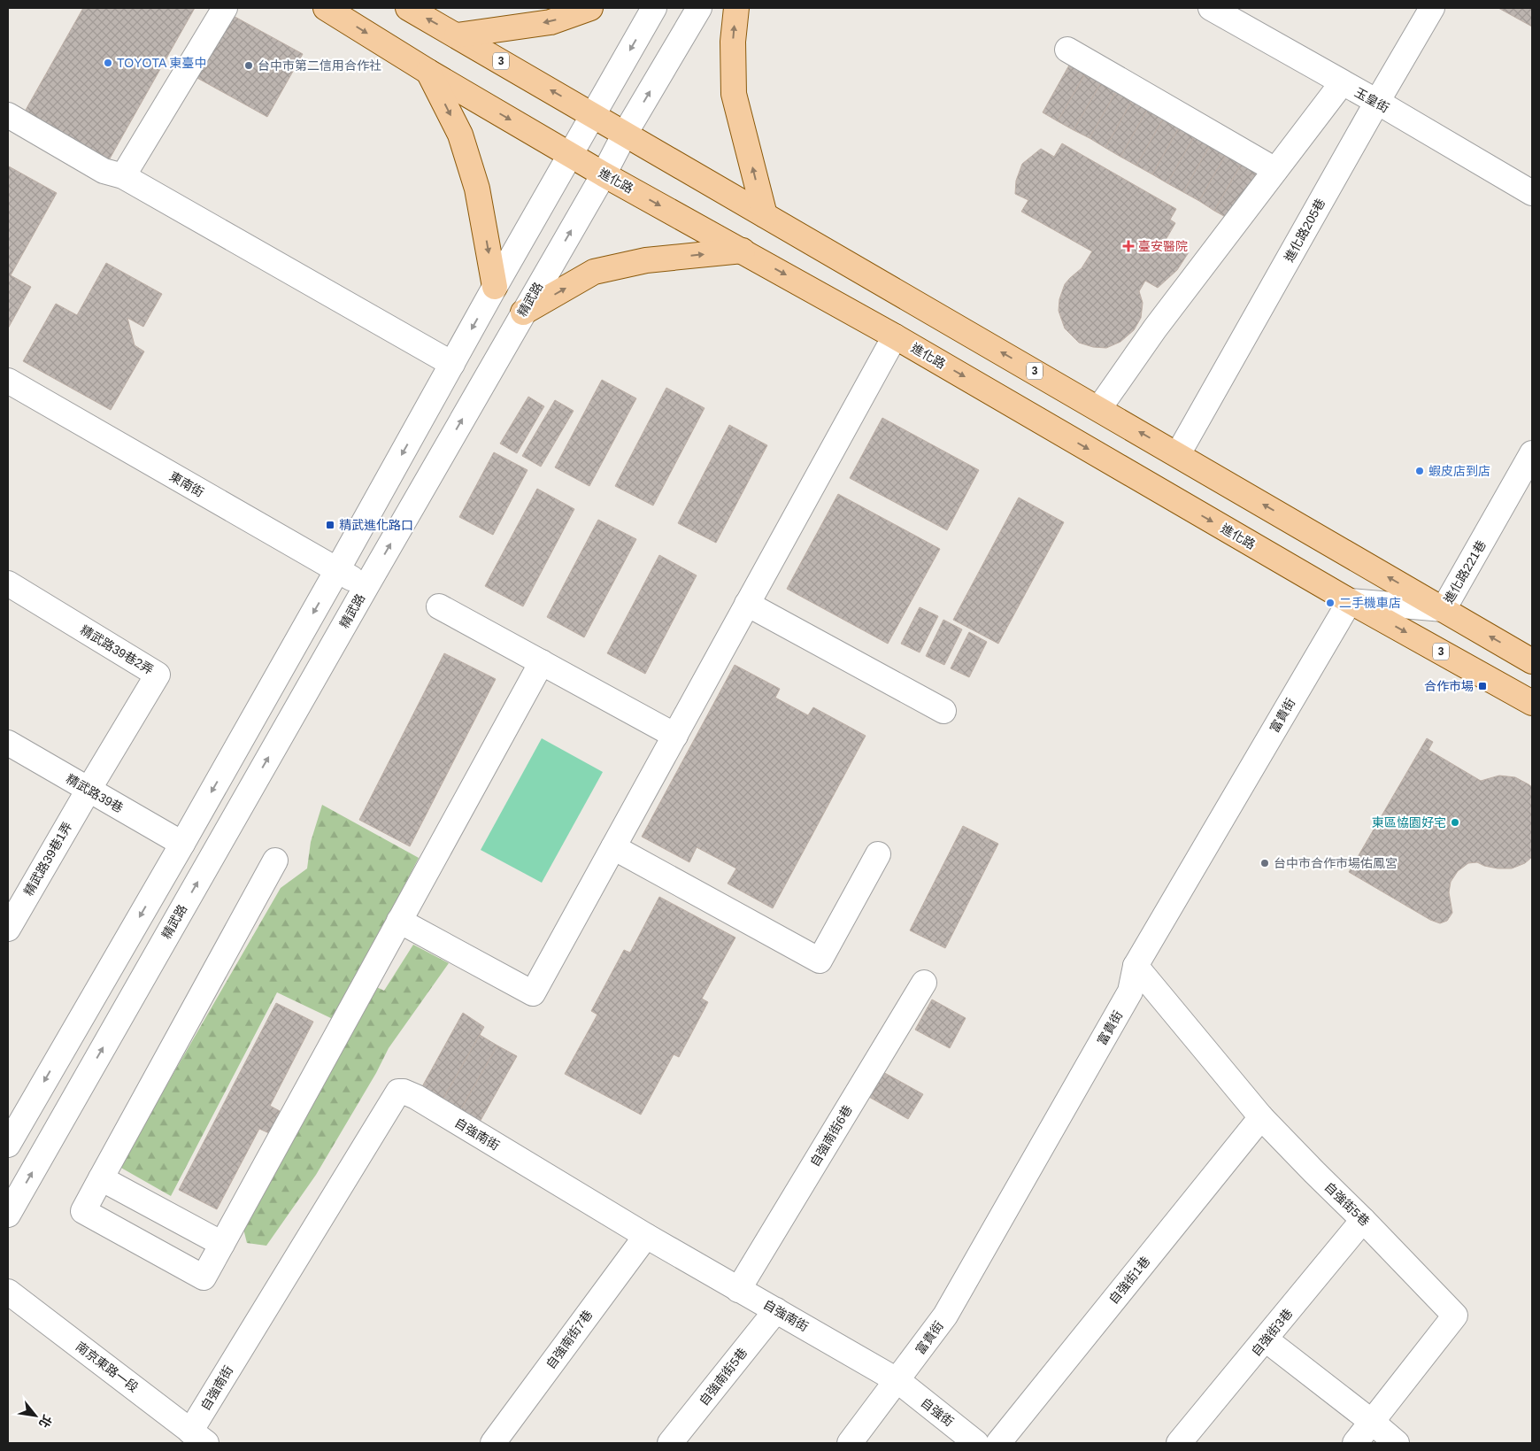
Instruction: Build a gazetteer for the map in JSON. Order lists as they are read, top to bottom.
{
  "streets": {
    "main road": ["3", "進化路"],
    "street": [
      "玉皇街",
      "進化路205巷",
      "精武路",
      "東南街",
      "進化路221巷",
      "精武路39巷2弄",
      "富貴街",
      "精武路39巷",
      "精武路39巷1弄",
      "自強南街",
      "自強南街6巷",
      "自強街5巷",
      "自強街1巷",
      "自強街3巷",
      "自強南街7巷",
      "南京東路一段",
      "自強南街5巷",
      "自強街"
    ]
  },
  "crossings": [
    ["3", "進化路205巷"],
    ["3", "精武路"],
    ["3", "進化路221巷"],
    ["玉皇街", "進化路205巷"],
    ["進化路", "精武路"],
    ["進化路", "進化路221巷"],
    ["進化路", "富貴街"],
    ["精武路", "東南街"],
    ["進化路221巷", "富貴街"],
    ["精武路39巷2弄", "精武路39巷"],
    ["精武路39巷2弄", "精武路39巷1弄"],
    ["富貴街", "自強南街"],
    ["富貴街", "自強街5巷"],
    ["富貴街", "自強街"],
    ["精武路39巷", "精武路39巷1弄"],
    ["自強南街", "自強南街6巷"],
    ["自強南街", "自強南街7巷"],
    ["自強南街", "南京東路一段"],
    ["自強南街", "自強南街5巷"],
    ["自強南街", "自強街"],
    ["自強街5巷", "自強街1巷"],
    ["自強街5巷", "自強街3巷"]
  ],
  "places": {
    "other": [
      "TOYOTA 東臺中",
      "台中市第二信用合作社",
      "蝦皮店到店",
      "二手機車店",
      "東區恊園好宅",
      "台中市合作市場佑鳳宮"
    ],
    "health": ["臺安醫院"],
    "transit": ["精武進化路口", "合作市場"]
  },
  "north": "bottom right"
}
